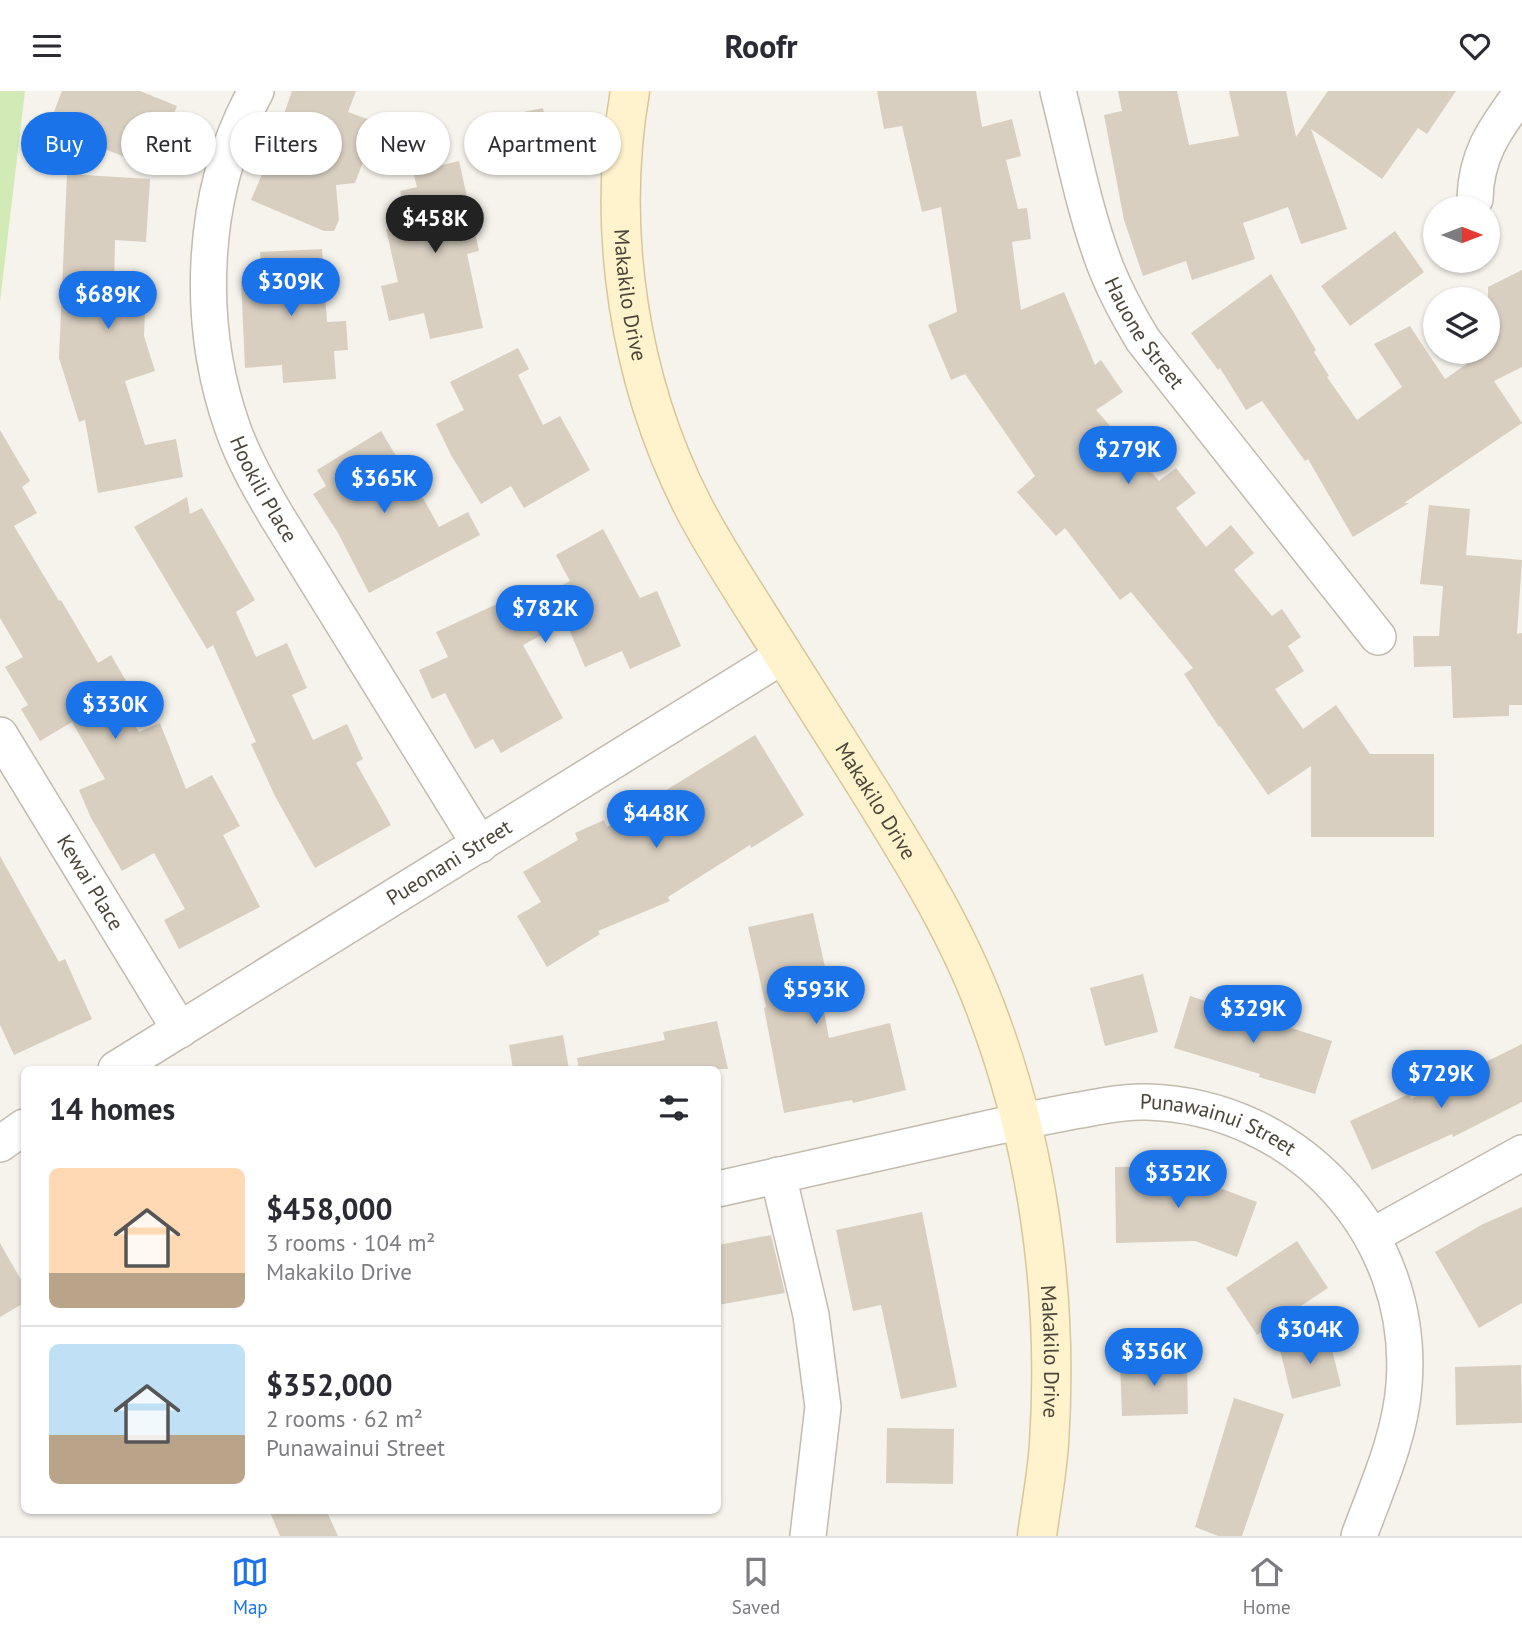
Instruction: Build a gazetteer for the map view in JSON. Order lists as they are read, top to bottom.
{
  "streets": {
    "street": [
      "Makakilo Drive",
      "Hauone Street",
      "Hookili Place",
      "Pueonani Street",
      "Kewai Place",
      "Punawainui Street"
    ]
  },
  "crossings": [
    ["Makakilo Drive", "Pueonani Street"],
    ["Makakilo Drive", "Punawainui Street"],
    ["Hookili Place", "Pueonani Street"],
    ["Pueonani Street", "Kewai Place"]
  ],
  "north": "right",
  "page": {
    "header": "Roofr",
    "chip": [
      "Buy",
      "Rent",
      "Filters",
      "New",
      "Apartment"
    ],
    "price": [
      "$458K",
      "$309K",
      "$689K",
      "$279K",
      "$365K",
      "$782K",
      "$330K",
      "$448K",
      "$593K",
      "$329K",
      "$729K",
      "$352K",
      "$304K",
      "$356K"
    ],
    "heading": "14 homes",
    "list": [
      {
        "name": "$458,000",
        "note": "3 rooms · 104 m² · Makakilo Drive"
      },
      {
        "name": "$352,000",
        "note": "2 rooms · 62 m² · Punawainui Street"
      }
    ],
    "tabs": ["Map", "Saved", "Home"]
  }
}
